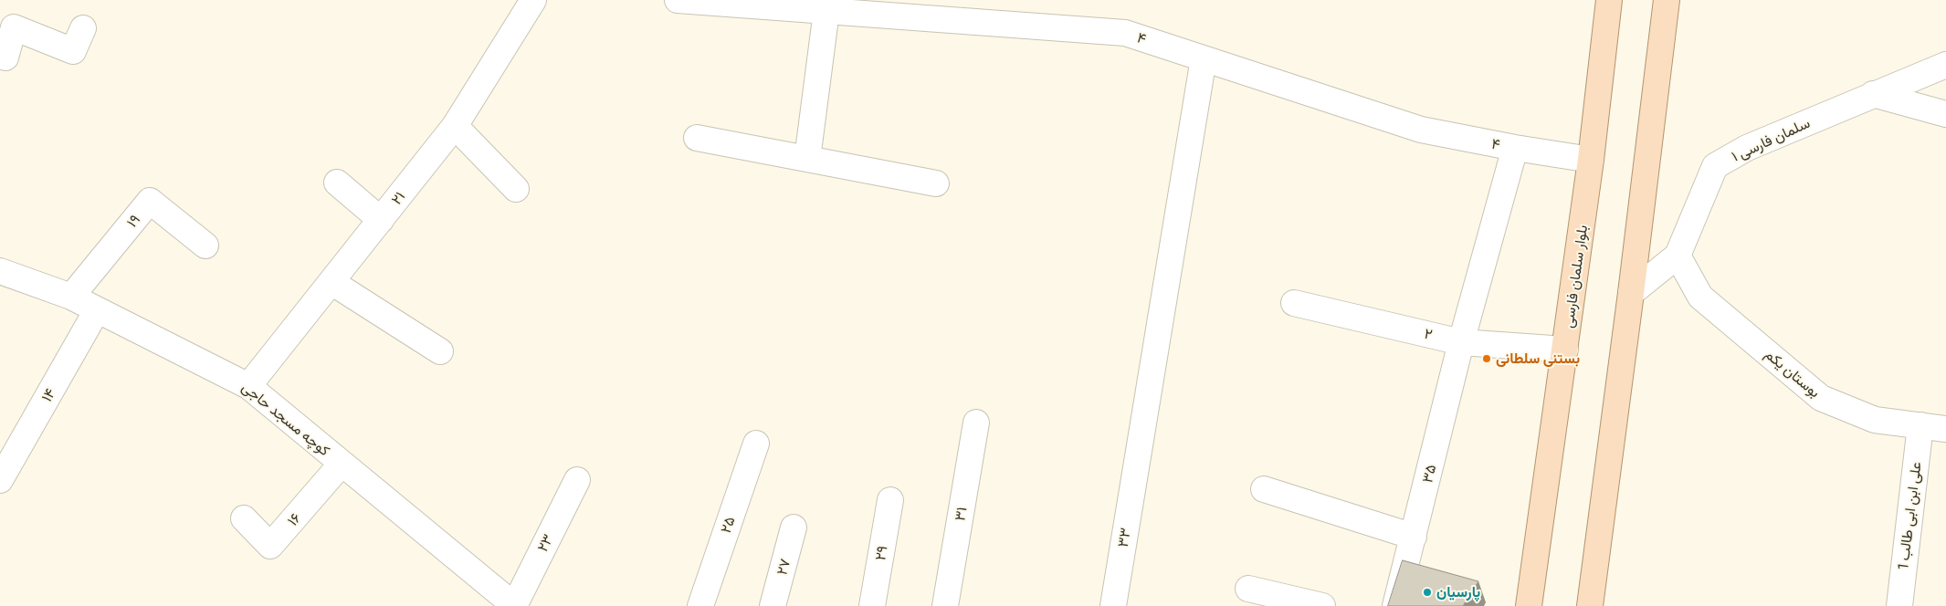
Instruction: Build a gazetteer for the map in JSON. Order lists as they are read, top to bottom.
{
  "streets": {
    "main road": ["بلوار سلمان فارسی"],
    "street": [
      "۴",
      "سلمان فارسی ۱",
      "۲۱",
      "۱۹",
      "۲",
      "بوستان یکم",
      "۱۴",
      "کوچه مسجد حاجی",
      "۳۵",
      "۳۱",
      "علی ابن ابی طالب 1",
      "۱۶",
      "۲۵",
      "۳۳",
      "۲۳",
      "۲۹",
      "۲۷"
    ]
  },
  "crossings": [
    ["۴", "بلوار سلمان فارسی"],
    ["۴", "۳۵"],
    ["۴", "۳۳"],
    ["سلمان فارسی ۱", "بوستان یکم"],
    ["۲۱", "کوچه مسجد حاجی"],
    ["۱۹", "کوچه مسجد حاجی"],
    ["بلوار سلمان فارسی", "۲"],
    ["۲", "۳۵"],
    ["بوستان یکم", "علی ابن ابی طالب 1"],
    ["۱۴", "کوچه مسجد حاجی"],
    ["کوچه مسجد حاجی", "۱۶"],
    ["کوچه مسجد حاجی", "۲۳"]
  ],
  "places": ["بستنی سلطانی", "پارسیان"]
}
